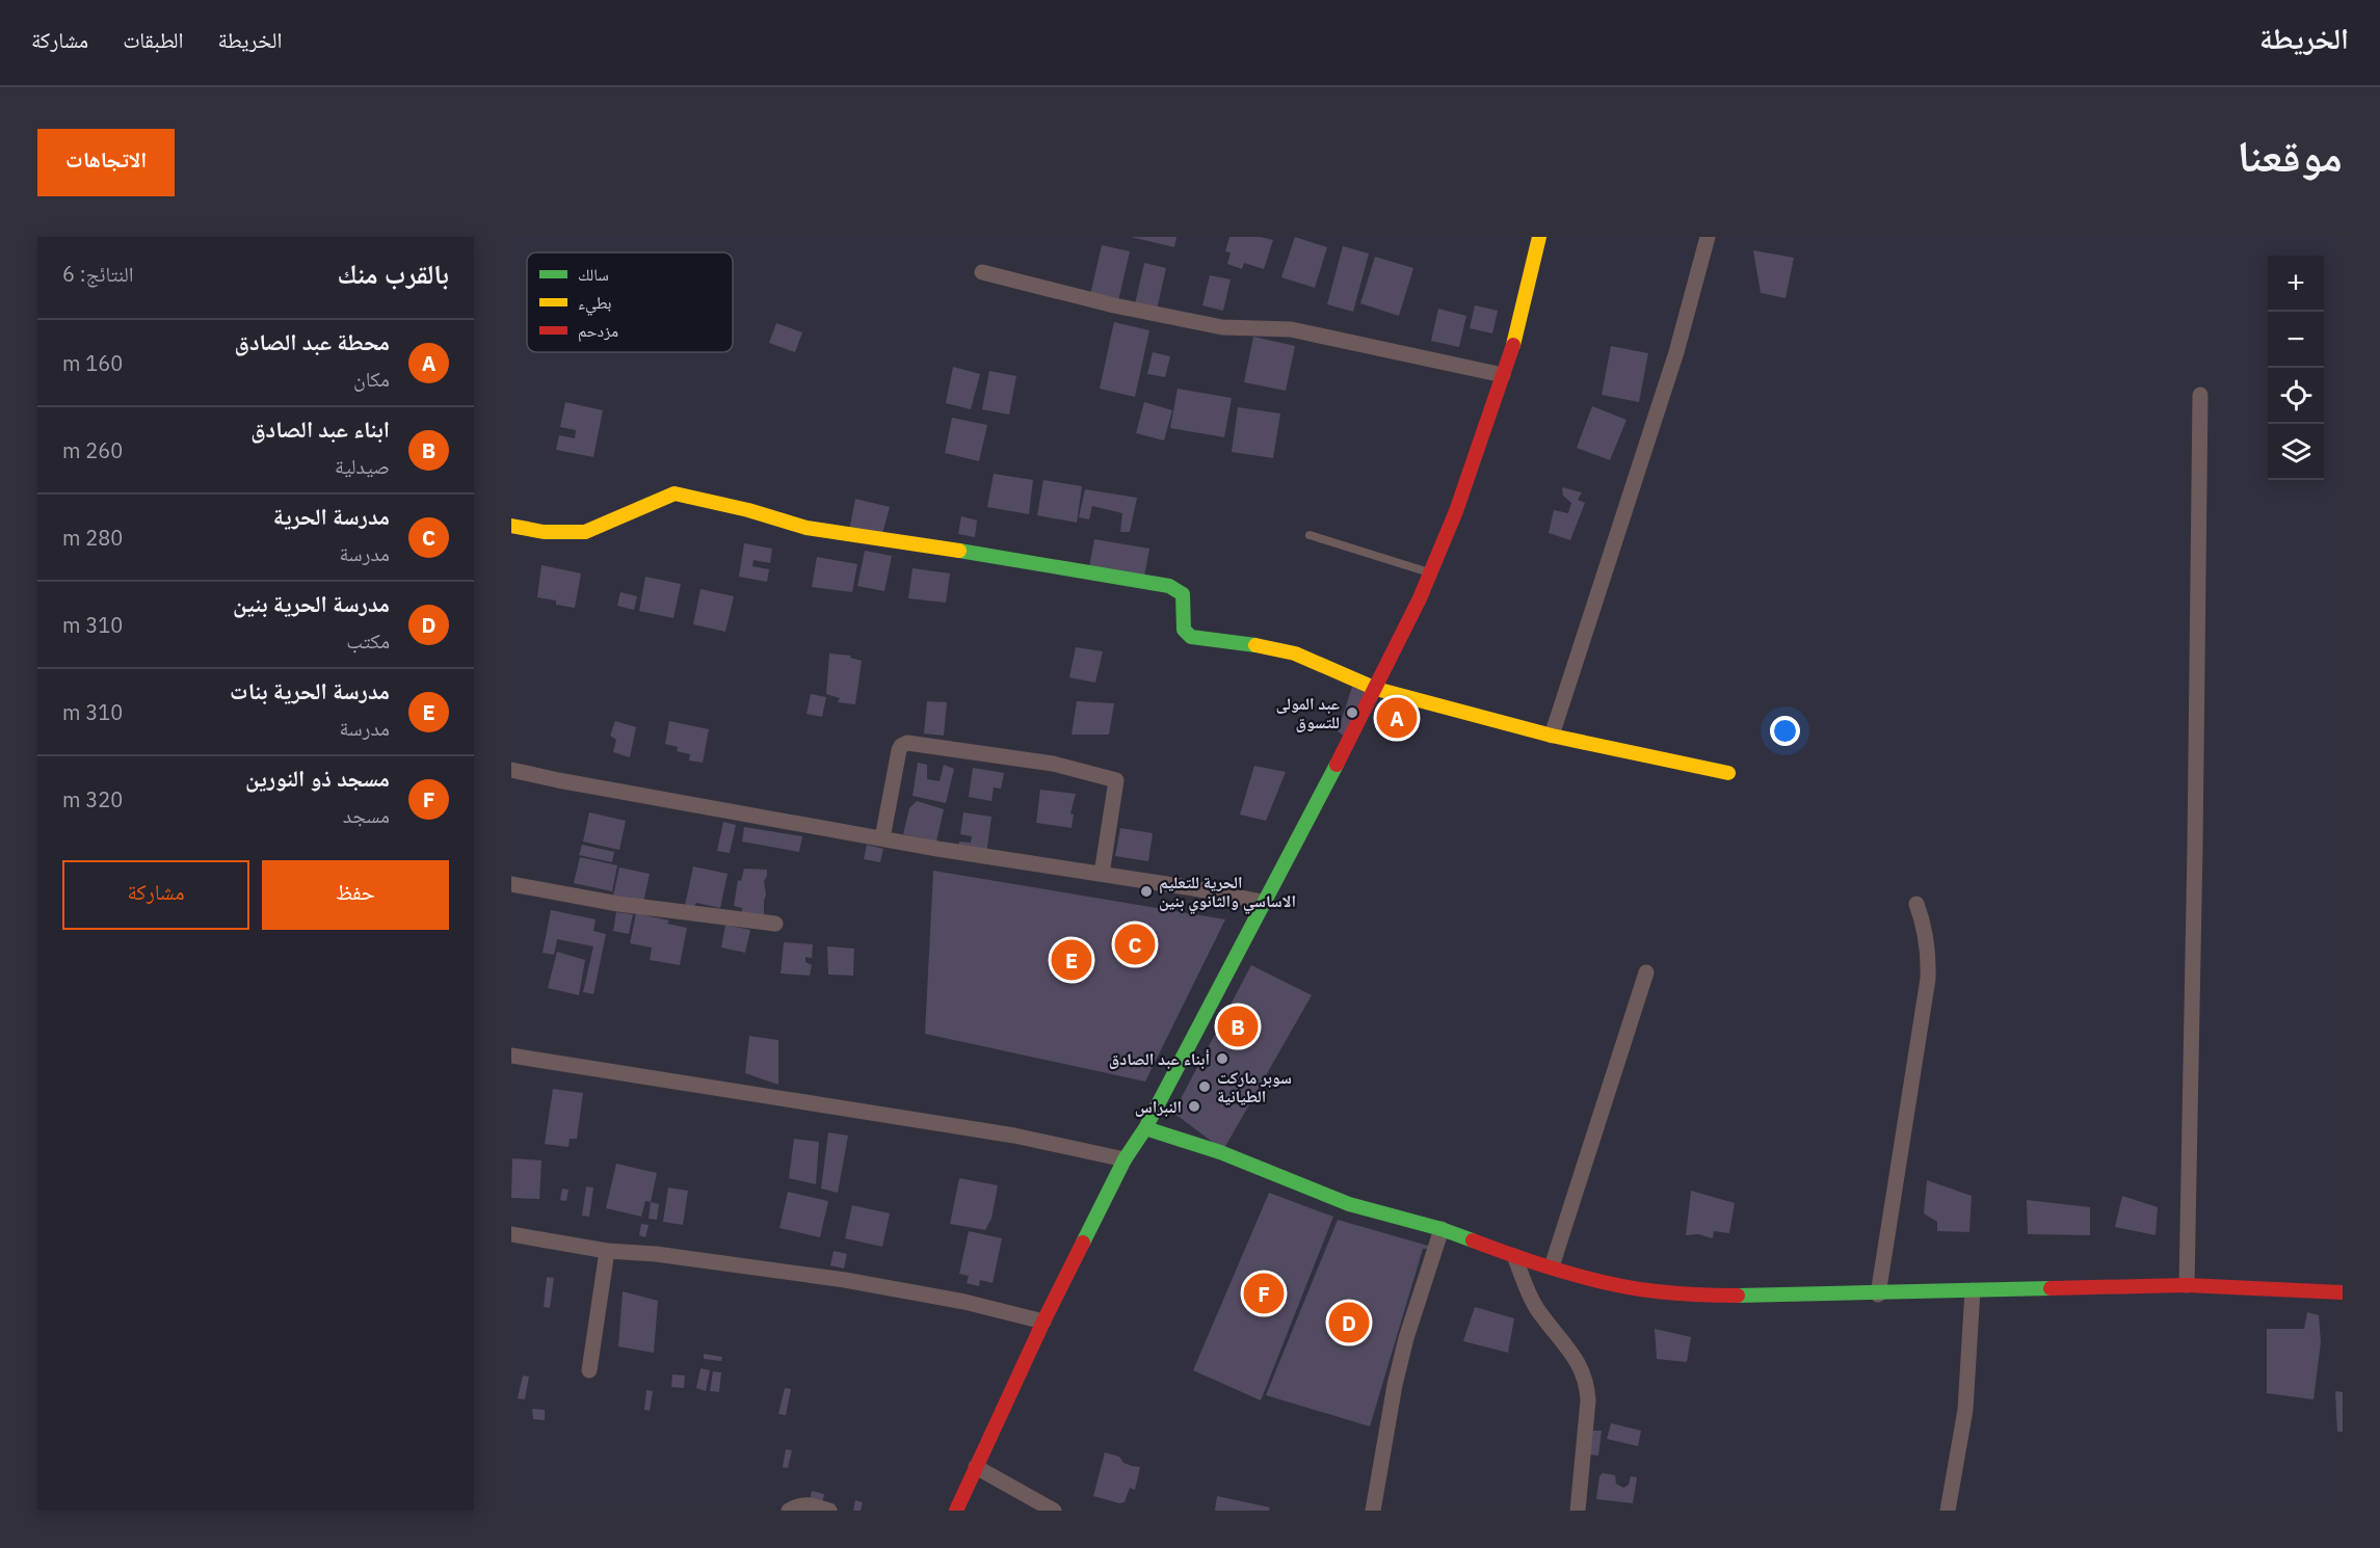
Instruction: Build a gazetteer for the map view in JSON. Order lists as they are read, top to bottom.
{
  "places": [
    "عبد المولى للتسوق",
    "الحرية للتعليم الاساسي والثانوي بنين",
    "أبناء عبد الصادق",
    "سوبر ماركت الطيانية",
    "النبراس"
  ],
  "legend": ["سالك", "بطيء", "مزدحم"],
  "page": {
    "header": "الخريطة",
    "nav": ["الخريطة", "الطبقات", "مشاركة"],
    "title": "موقعنا",
    "buttons": [
      "الاتجاهات",
      ["حفظ", "مشاركة"]
    ],
    "heading": ["بالقرب منك", "النتائج: 6"],
    "map_buttons": ["+", "−"],
    "list": [
      {
        "mark": "A",
        "name": "محطة عبد الصادق",
        "note": "مكان",
        "value": "160 m"
      },
      {
        "mark": "B",
        "name": "ابناء عبد الصادق",
        "note": "صيدلية",
        "value": "260 m"
      },
      {
        "mark": "C",
        "name": "مدرسة الحرية",
        "note": "مدرسة",
        "value": "280 m"
      },
      {
        "mark": "D",
        "name": "مدرسة الحرية بنين",
        "note": "مكتب",
        "value": "310 m"
      },
      {
        "mark": "E",
        "name": "مدرسة الحرية بنات",
        "note": "مدرسة",
        "value": "310 m"
      },
      {
        "mark": "F",
        "name": "مسجد ذو النورين",
        "note": "مسجد",
        "value": "320 m"
      }
    ],
    "pins": [
      "A",
      "C",
      "E",
      "B",
      "F",
      "D"
    ]
  }
}
